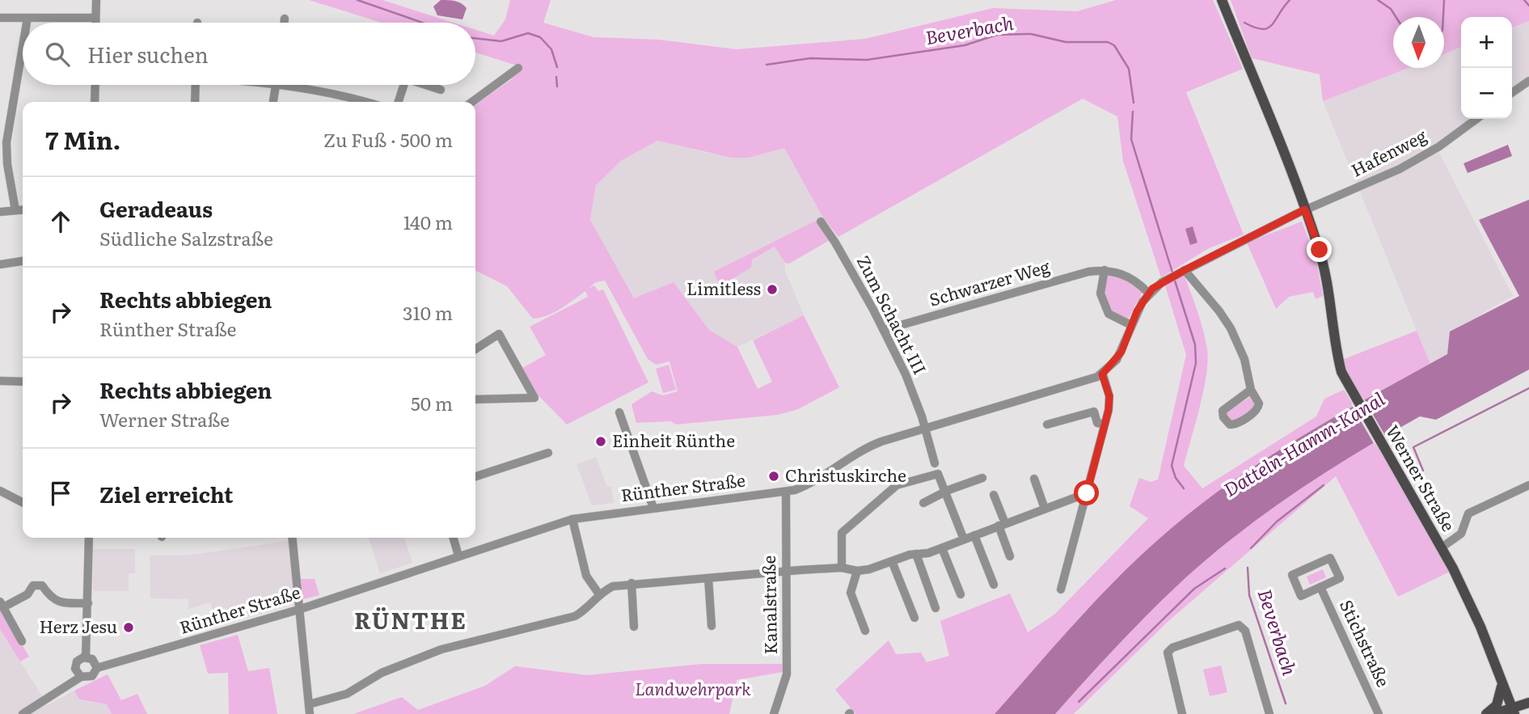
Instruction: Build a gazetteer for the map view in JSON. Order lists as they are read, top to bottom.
{
  "streets": {
    "main road": ["Werner Straße"],
    "street": [
      "Hafenweg",
      "Schwarzer Weg",
      "Zum Schacht III",
      "Rünther Straße",
      "Kanalstraße",
      "Stichstraße"
    ]
  },
  "crossings": [
    ["Hafenweg", "Werner Straße"],
    ["Hafenweg", "Rünther Straße"],
    ["Schwarzer Weg", "Zum Schacht III"],
    ["Schwarzer Weg", "Rünther Straße"],
    ["Zum Schacht III", "Rünther Straße"],
    ["Werner Straße", "Rünther Straße"],
    ["Rünther Straße", "Kanalstraße"]
  ],
  "districts": ["RÜNTHE"],
  "water": ["Beverbach", "Datteln-Hamm-Kanal"],
  "parks": ["Landwehrpark"],
  "places": [
    "Limitless",
    "Einheit Rünthe",
    "Christuskirche",
    "Herz Jesu"
  ],
  "north": "bottom",
  "page": {
    "map_buttons": ["+", "−"],
    "search": "Hier suchen",
    "heading": ["7 Min.", "Zu Fuß · 500 m"],
    "list": [
      ["Geradeaus", "Südliche Salzstraße", "140 m"],
      ["Rechts abbiegen", "Rünther Straße", "310 m"],
      ["Rechts abbiegen", "Werner Straße", "50 m"],
      "Ziel erreicht"
    ]
  }
}
